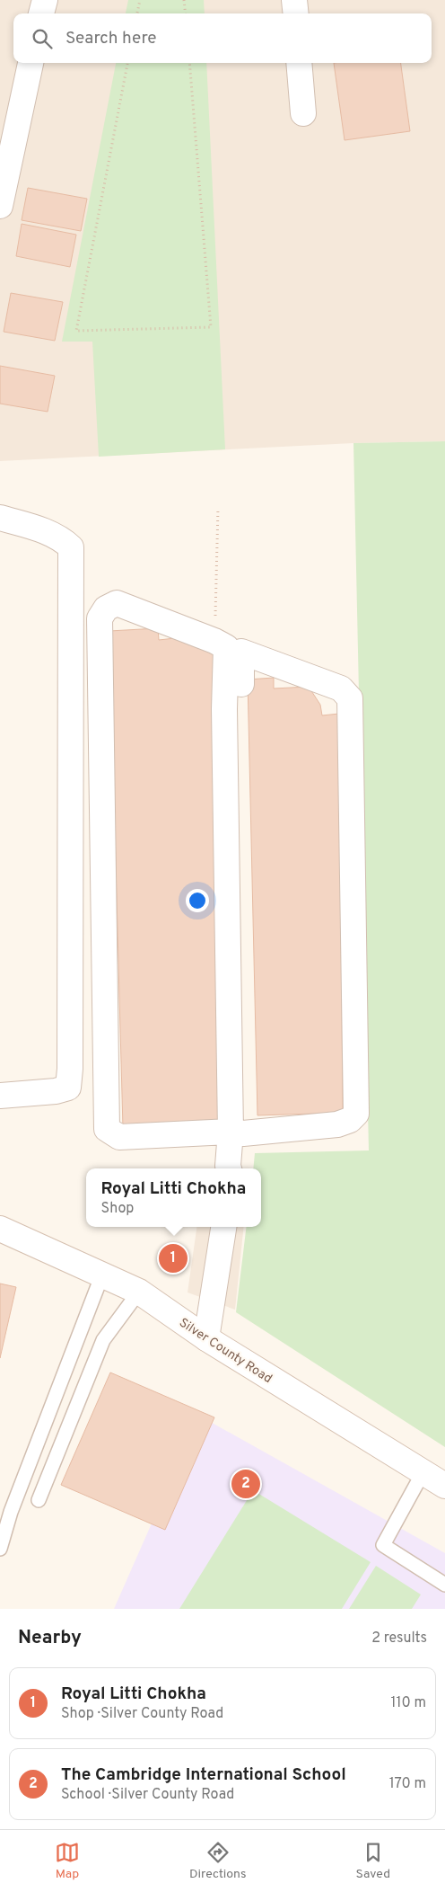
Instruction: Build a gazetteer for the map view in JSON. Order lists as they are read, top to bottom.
{
  "streets": {
    "street": ["Silver County Road"]
  },
  "page": {
    "search": "Search here",
    "popup": ["Royal Litti Chokha", "Shop"],
    "pins": ["1", "2"],
    "heading": ["Nearby", "2 results"],
    "list": [
      {
        "mark": "1",
        "name": "Royal Litti Chokha",
        "note": "Shop · Silver County Road",
        "value": "110 m"
      },
      {
        "mark": "2",
        "name": "The Cambridge International School",
        "note": "School · Silver County Road",
        "value": "170 m"
      }
    ],
    "nav": ["Map", "Directions", "Saved"]
  }
}
